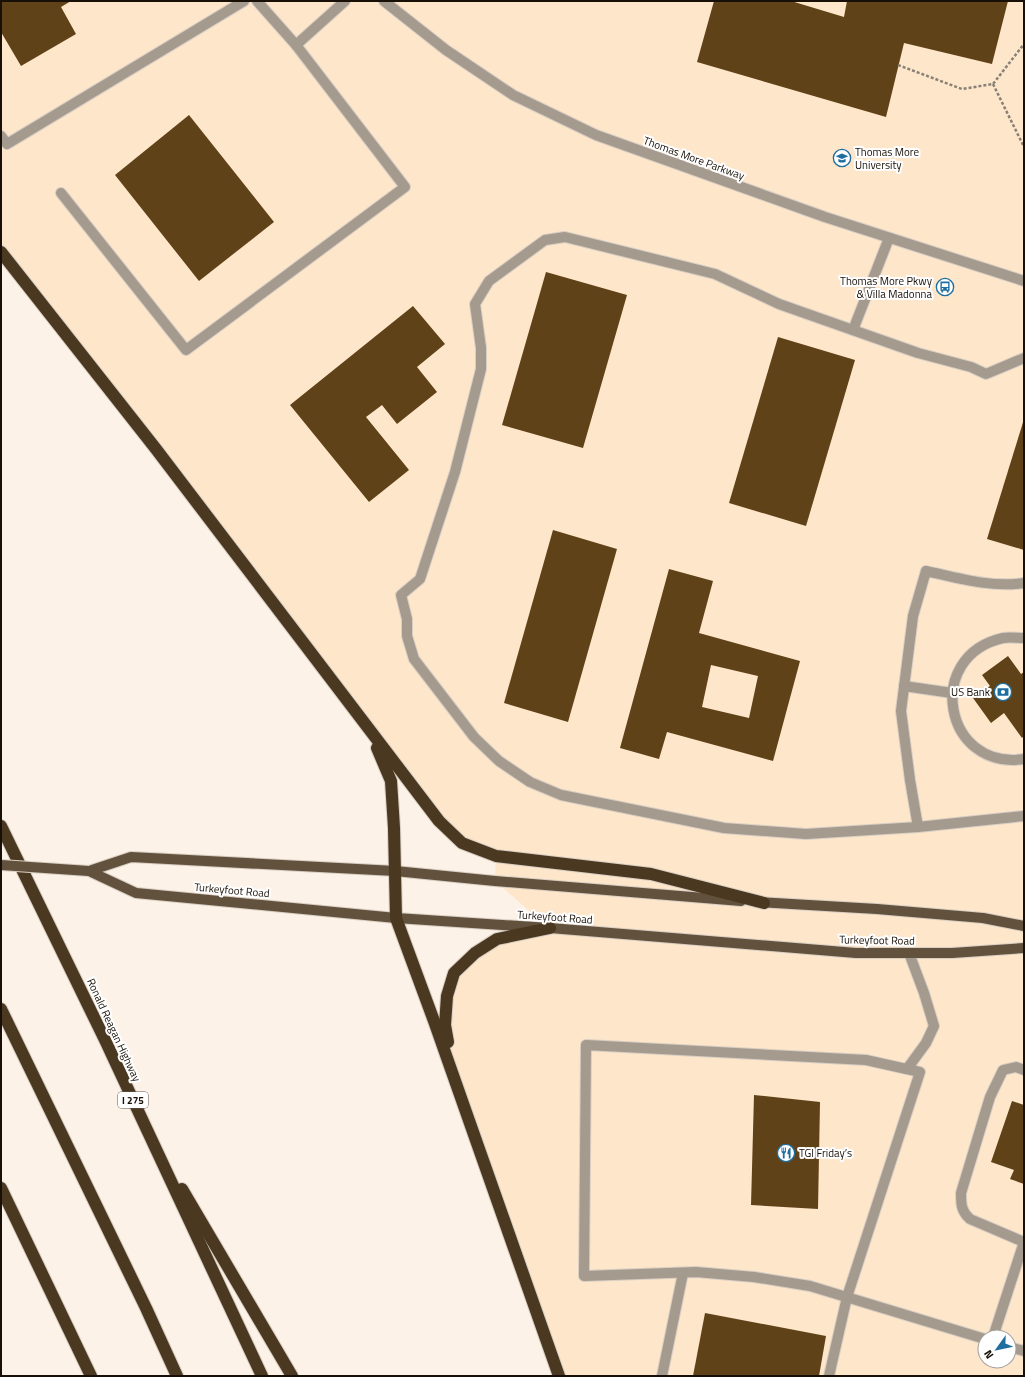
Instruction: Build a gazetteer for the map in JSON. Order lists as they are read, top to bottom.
{
  "streets": {
    "highway": ["Ronald Reagan Highway", "I 275"],
    "main road": ["Turkeyfoot Road"],
    "street": ["Thomas More Parkway"]
  },
  "places": {
    "school or university": ["Thomas More University"],
    "bus stop": ["Thomas More Pkwy & Villa Madonna"],
    "bank": ["US Bank"],
    "restaurant": ["TGI Friday’s"]
  },
  "north": "bottom left"
}
